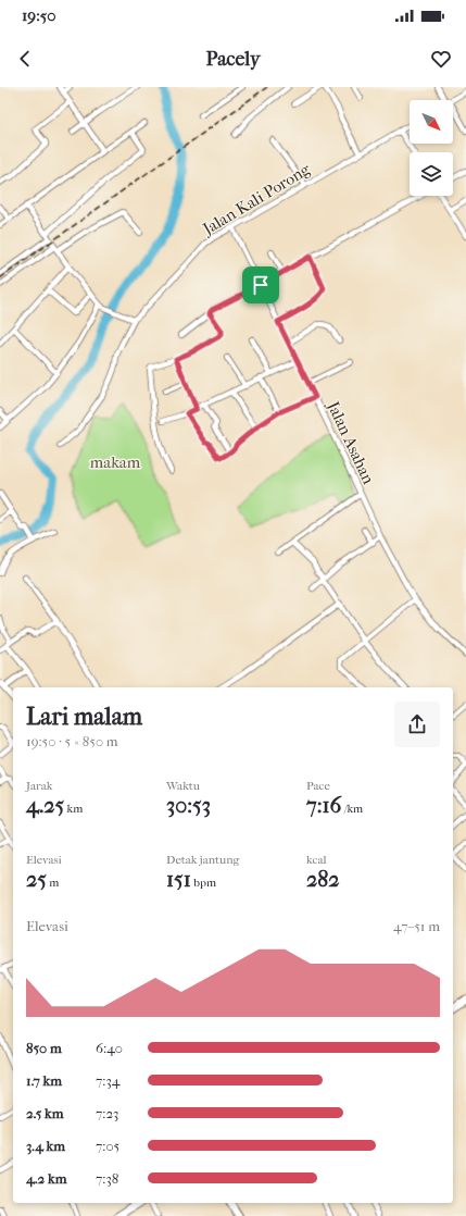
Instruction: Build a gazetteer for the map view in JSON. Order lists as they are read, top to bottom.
{
  "streets": {
    "street": ["Jalan Kali Porong", "Jalan Asahan"]
  },
  "crossings": [
    ["Jalan Kali Porong", "Jalan Asahan"]
  ],
  "parks": ["makam"],
  "north": "bottom right",
  "page": {
    "status": "19:50",
    "header": "Pacely",
    "heading": ["Lari malam", "19:50 · 5 × 850 m"],
    "stats": [
      ["Jarak", "4.25 km"],
      ["Waktu", "30:53"],
      ["Pace", "7:16 /km"],
      ["Elevasi", "25 m"],
      ["Detak jantung", "151 bpm"],
      ["kcal", "282"]
    ],
    "chart": ["Elevasi", "47–51 m"],
    "list": [
      {
        "name": "850 m",
        "note": "6:40"
      },
      {
        "name": "1.7 km",
        "note": "7:34"
      },
      {
        "name": "2.5 km",
        "note": "7:23"
      },
      {
        "name": "3.4 km",
        "note": "7:05"
      },
      {
        "name": "4.2 km",
        "note": "7:38"
      }
    ]
  }
}
